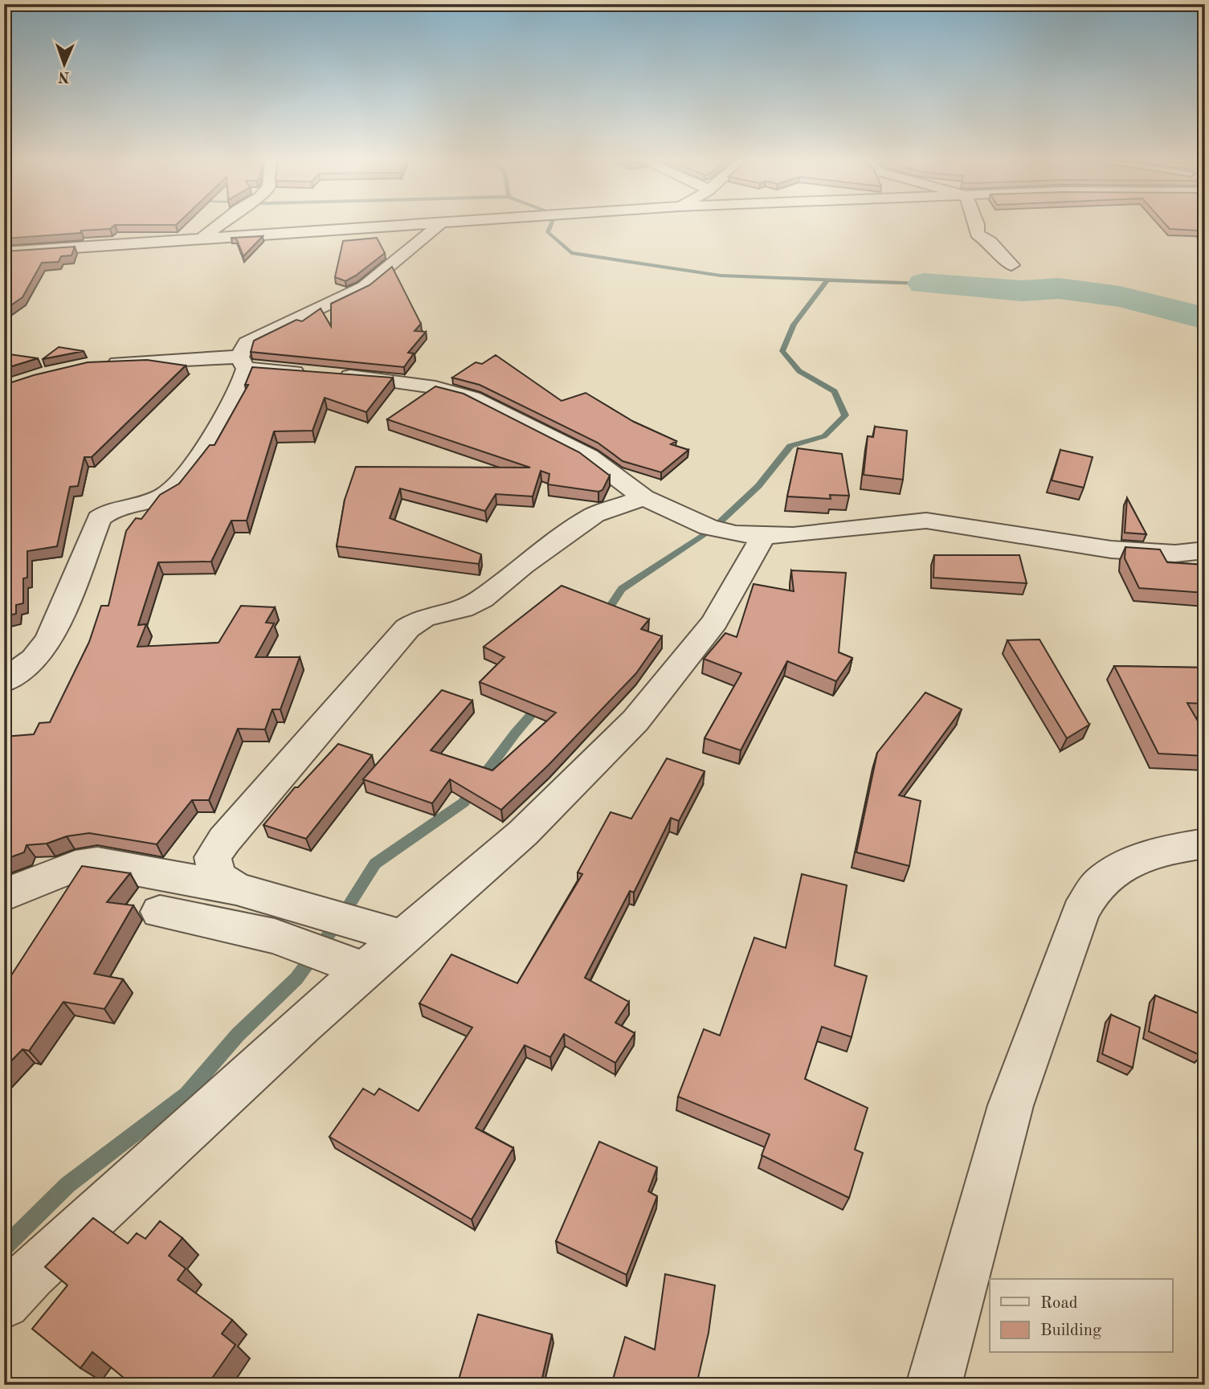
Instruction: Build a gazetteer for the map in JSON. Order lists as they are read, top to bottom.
{
  "legend": ["Road", "Building"],
  "north": "bottom"
}
